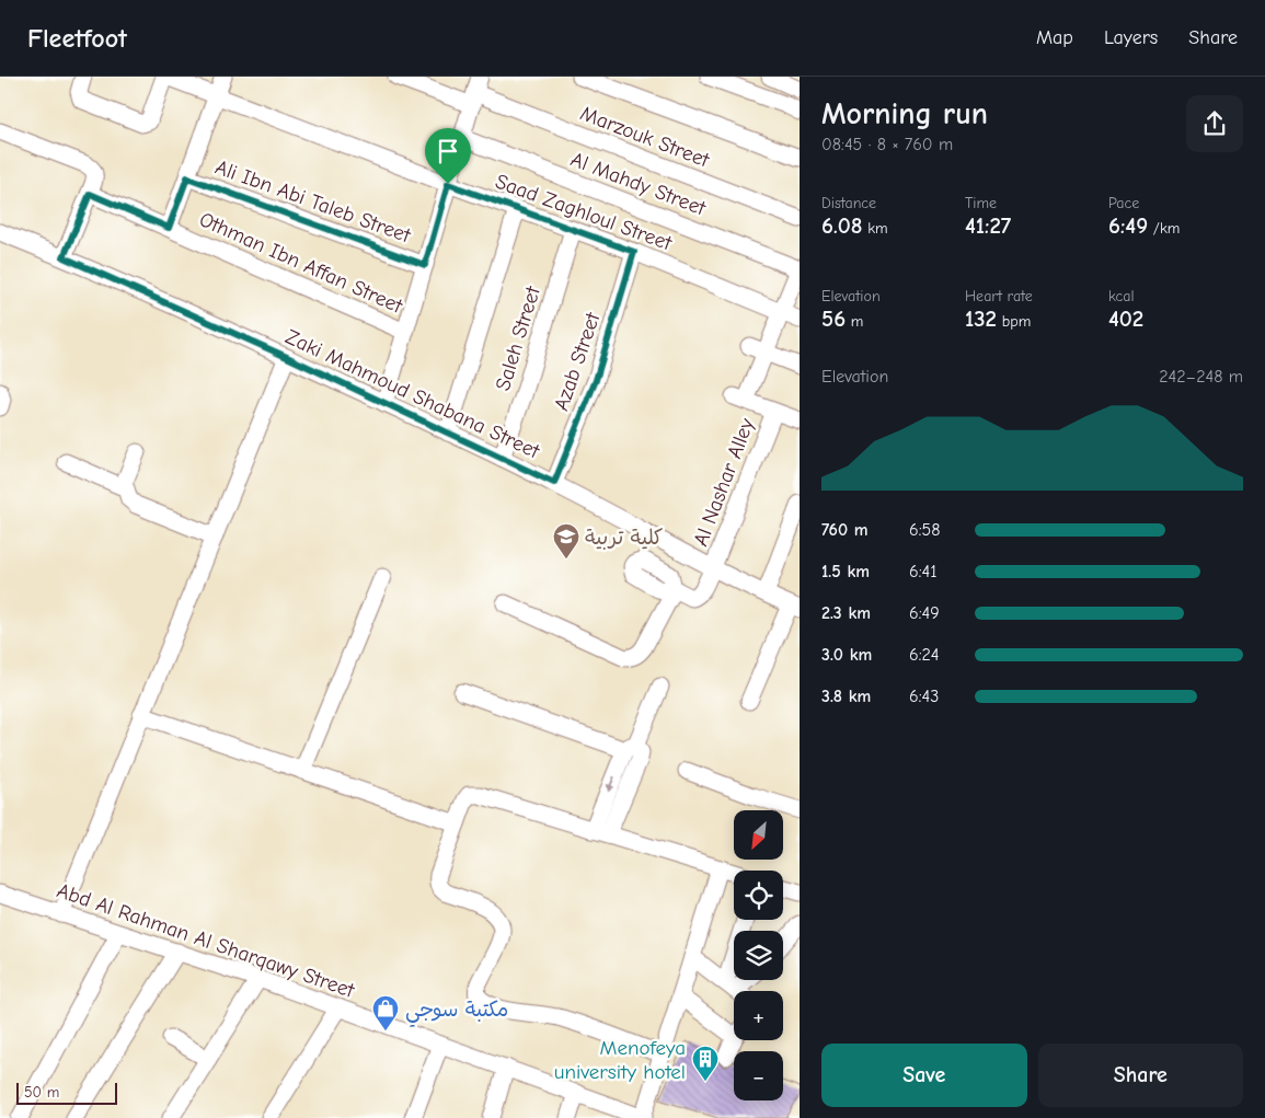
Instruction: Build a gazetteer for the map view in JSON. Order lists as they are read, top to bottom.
{
  "streets": {
    "street": [
      "Marzouk Street",
      "Al Mahdy Street",
      "Ali Ibn Abi Taleb Street",
      "Saad Zaghloul Street",
      "Othman Ibn Affan Street",
      "Saleh Street",
      "Azab Street",
      "Zaki Mahmoud Shabana Street",
      "Al Nashar Alley",
      "Abd Al Rahman Al Sharqawy Street"
    ]
  },
  "crossings": [
    ["Saad Zaghloul Street", "Saleh Street"],
    ["Saad Zaghloul Street", "Azab Street"],
    ["Saleh Street", "Zaki Mahmoud Shabana Street"],
    ["Azab Street", "Zaki Mahmoud Shabana Street"],
    ["Zaki Mahmoud Shabana Street", "Al Nashar Alley"]
  ],
  "places": {
    "school or university": ["كلية تربية"],
    "shop": ["مكتبة سوجي"],
    "building": ["Menofeya university hotel"]
  },
  "scale_bar": "50 m",
  "north": "bottom left",
  "page": {
    "header": "Fleetfoot",
    "nav": ["Map", "Layers", "Share"],
    "heading": ["Morning run", "08:45 · 8 × 760 m"],
    "stats": [
      ["Distance", "6.08 km"],
      ["Time", "41:27"],
      ["Pace", "6:49 /km"],
      ["Elevation", "56 m"],
      ["Heart rate", "132 bpm"],
      ["kcal", "402"]
    ],
    "chart": ["Elevation", "242–248 m"],
    "list": [
      {
        "name": "760 m",
        "note": "6:58"
      },
      {
        "name": "1.5 km",
        "note": "6:41"
      },
      {
        "name": "2.3 km",
        "note": "6:49"
      },
      {
        "name": "3.0 km",
        "note": "6:24"
      },
      {
        "name": "3.8 km",
        "note": "6:43"
      }
    ],
    "map_buttons": ["+", "−"],
    "buttons": ["Save", "Share"],
    "scale": "50 m"
  }
}
